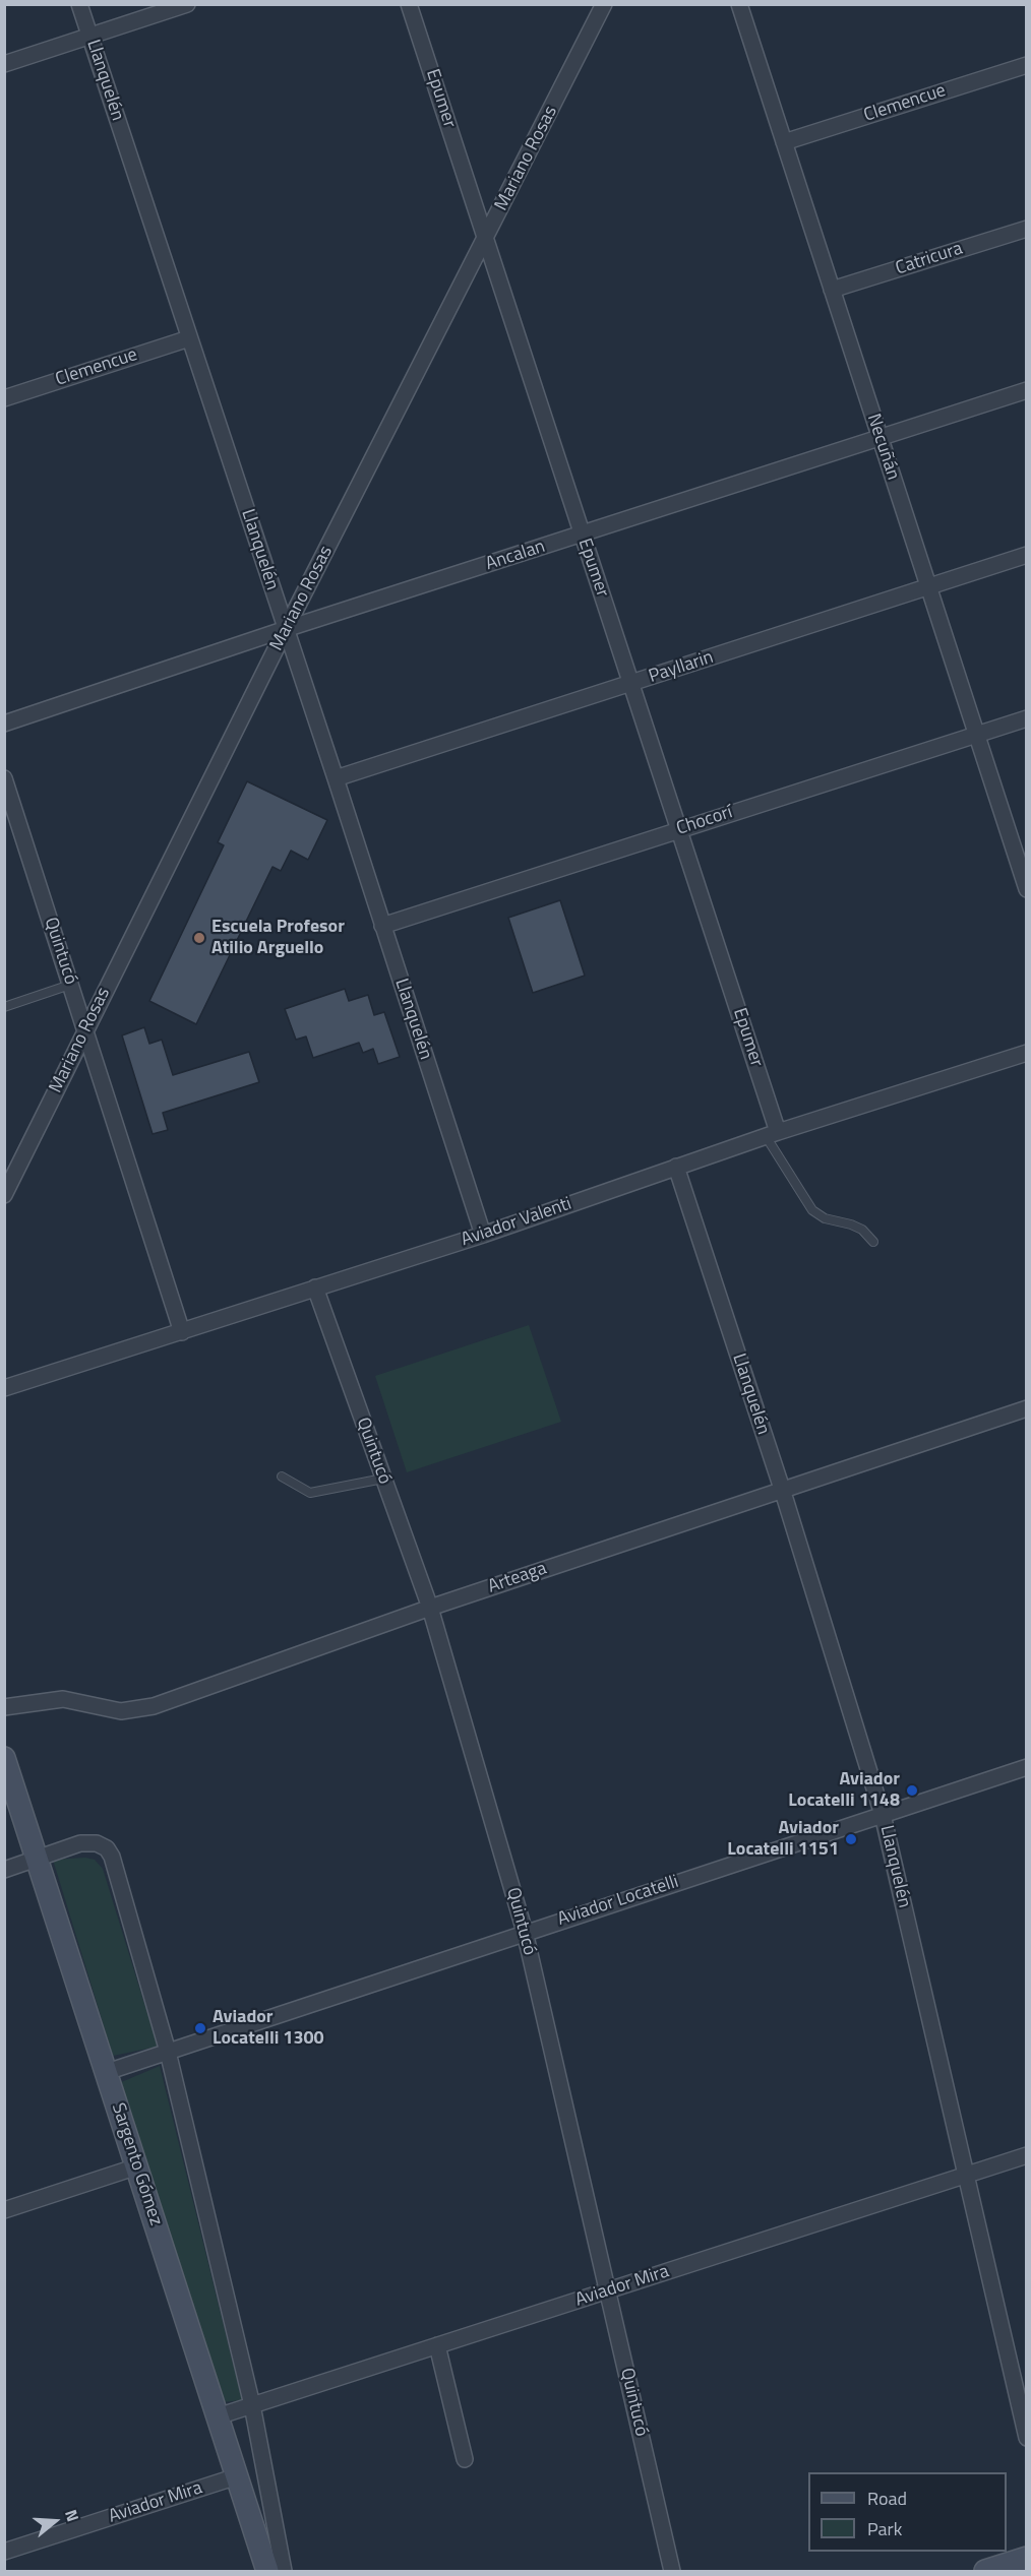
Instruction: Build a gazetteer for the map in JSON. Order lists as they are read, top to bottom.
{
  "streets": {
    "main road": ["Sargento Gómez"],
    "street": [
      "Llanquelén",
      "Epumer",
      "Clemencue",
      "Mariano Rosas",
      "Catricura",
      "Necuñán",
      "Ancalan",
      "Payllarin",
      "Chocorí",
      "Quintucó",
      "Aviador Valenti",
      "Arteaga",
      "Aviador Locatelli",
      "Aviador Mira"
    ]
  },
  "crossings": [
    ["Llanquelén", "Clemencue"],
    ["Llanquelén", "Mariano Rosas"],
    ["Llanquelén", "Ancalan"],
    ["Llanquelén", "Payllarin"],
    ["Llanquelén", "Chocorí"],
    ["Llanquelén", "Aviador Valenti"],
    ["Llanquelén", "Arteaga"],
    ["Llanquelén", "Aviador Locatelli"],
    ["Llanquelén", "Aviador Mira"],
    ["Epumer", "Mariano Rosas"],
    ["Epumer", "Ancalan"],
    ["Epumer", "Payllarin"],
    ["Epumer", "Chocorí"],
    ["Epumer", "Aviador Valenti"],
    ["Clemencue", "Necuñán"],
    ["Mariano Rosas", "Ancalan"],
    ["Mariano Rosas", "Quintucó"],
    ["Catricura", "Necuñán"],
    ["Necuñán", "Ancalan"],
    ["Necuñán", "Payllarin"],
    ["Necuñán", "Chocorí"],
    ["Quintucó", "Aviador Valenti"],
    ["Quintucó", "Arteaga"],
    ["Quintucó", "Aviador Locatelli"],
    ["Quintucó", "Aviador Mira"],
    ["Aviador Locatelli", "Sargento Gómez"],
    ["Sargento Gómez", "Aviador Mira"]
  ],
  "places": [
    "Escuela Profesor Atilio Arguello",
    "Aviador Locatelli 1148",
    "Aviador Locatelli 1151",
    "Aviador Locatelli 1300"
  ],
  "legend": ["Road", "Park"],
  "north": "right"
}
